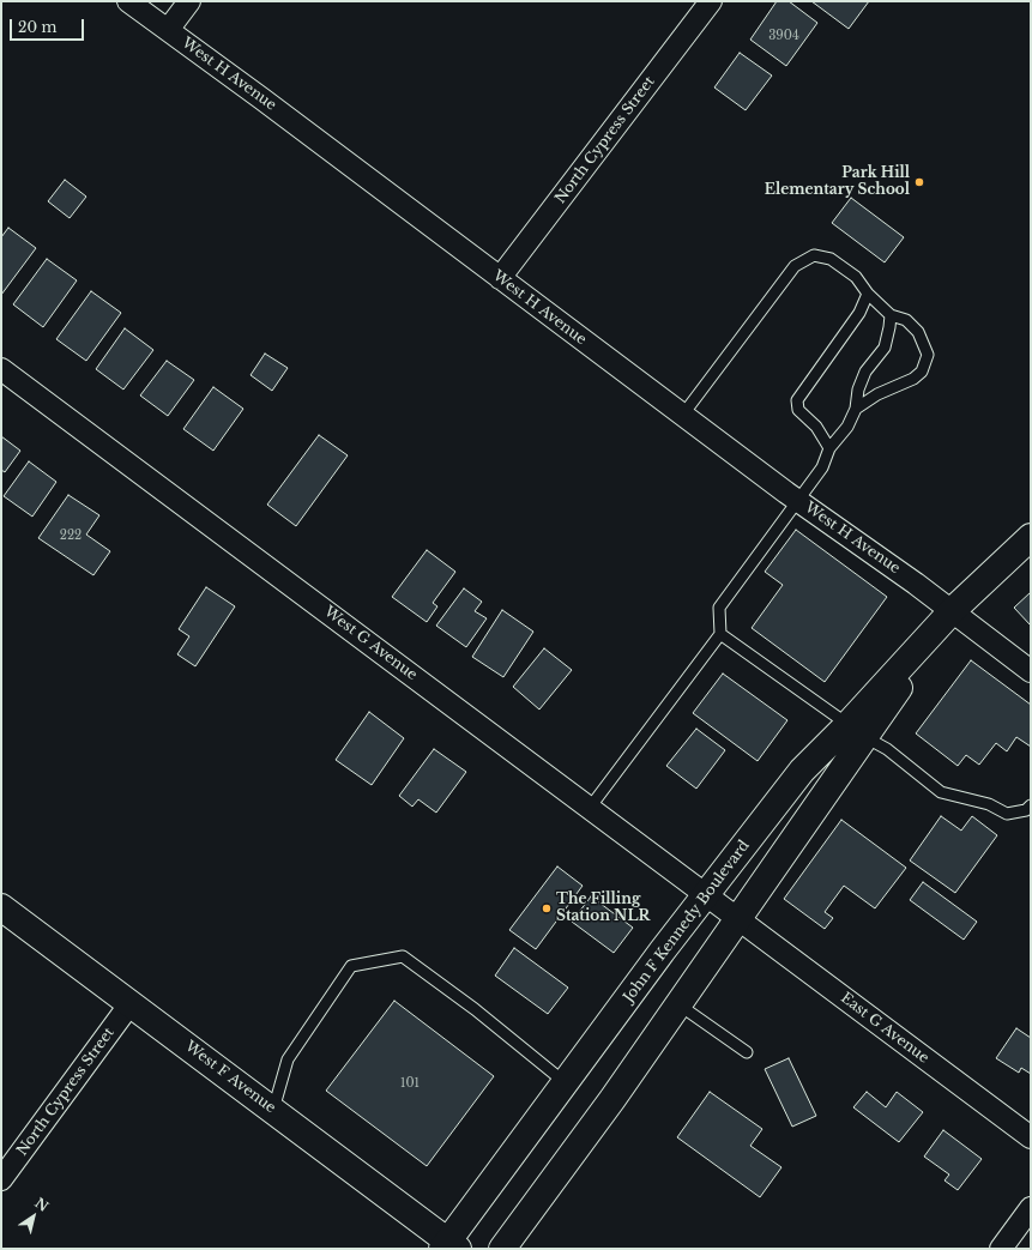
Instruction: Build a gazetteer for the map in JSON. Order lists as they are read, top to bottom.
{
  "streets": {
    "main road": ["John F Kennedy Boulevard", "West F Avenue"],
    "street": [
      "West H Avenue",
      "North Cypress Street",
      "West G Avenue",
      "East G Avenue"
    ]
  },
  "crossings": [
    ["West H Avenue", "North Cypress Street"],
    ["West H Avenue", "John F Kennedy Boulevard"],
    ["North Cypress Street", "West F Avenue"],
    ["West G Avenue", "John F Kennedy Boulevard"],
    ["West G Avenue", "East G Avenue"],
    ["John F Kennedy Boulevard", "East G Avenue"],
    ["John F Kennedy Boulevard", "West F Avenue"]
  ],
  "places": ["Park Hill Elementary School", "The Filling Station NLR"],
  "house_numbers": ["3904", "222", "101"],
  "scale_bar": "20 m",
  "north": "top right"
}
